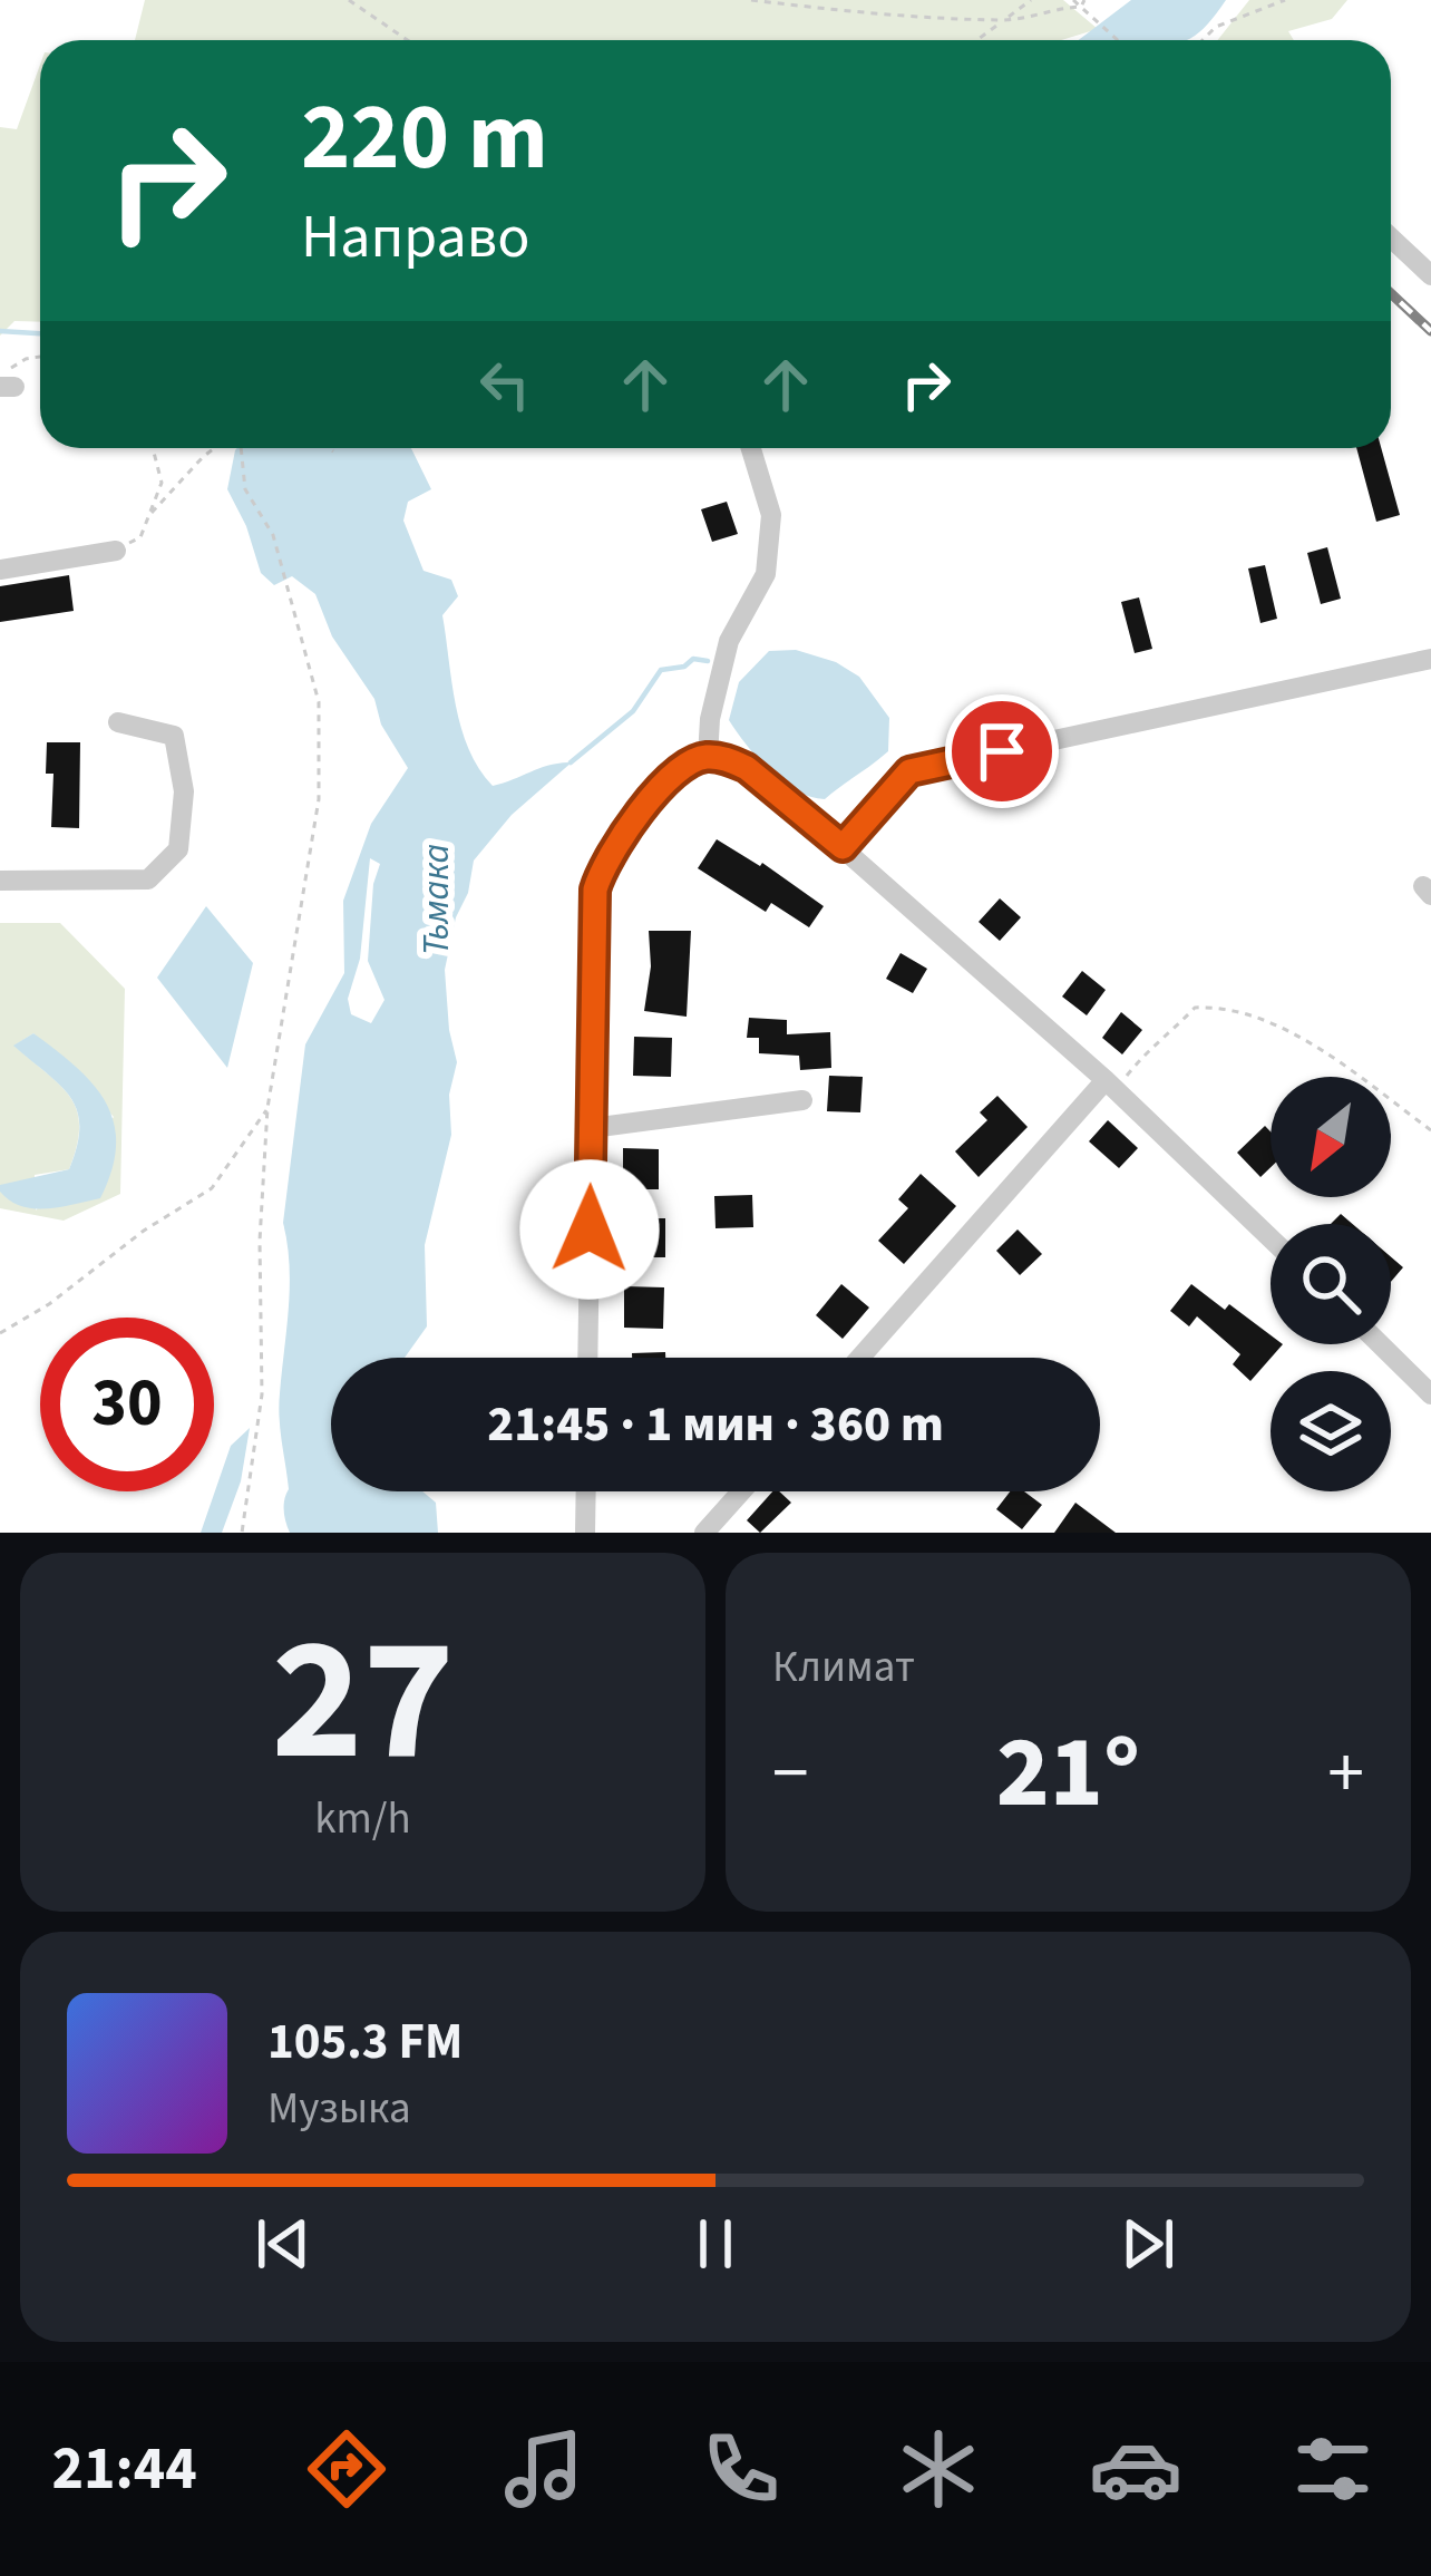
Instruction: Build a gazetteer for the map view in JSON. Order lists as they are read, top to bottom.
{
  "water": ["Тьмака"],
  "north": "bottom left",
  "page": {
    "turn": ["220 m", "Направо"],
    "limit": "30",
    "trip": "21:45 · 1 мин · 360 m",
    "tile": [
      ["27", "km/h"],
      "Климат"
    ],
    "heat": ["−", "21°", "+"],
    "song": ["105.3 FM", "Музыка"],
    "tabs": "21:44"
  }
}
